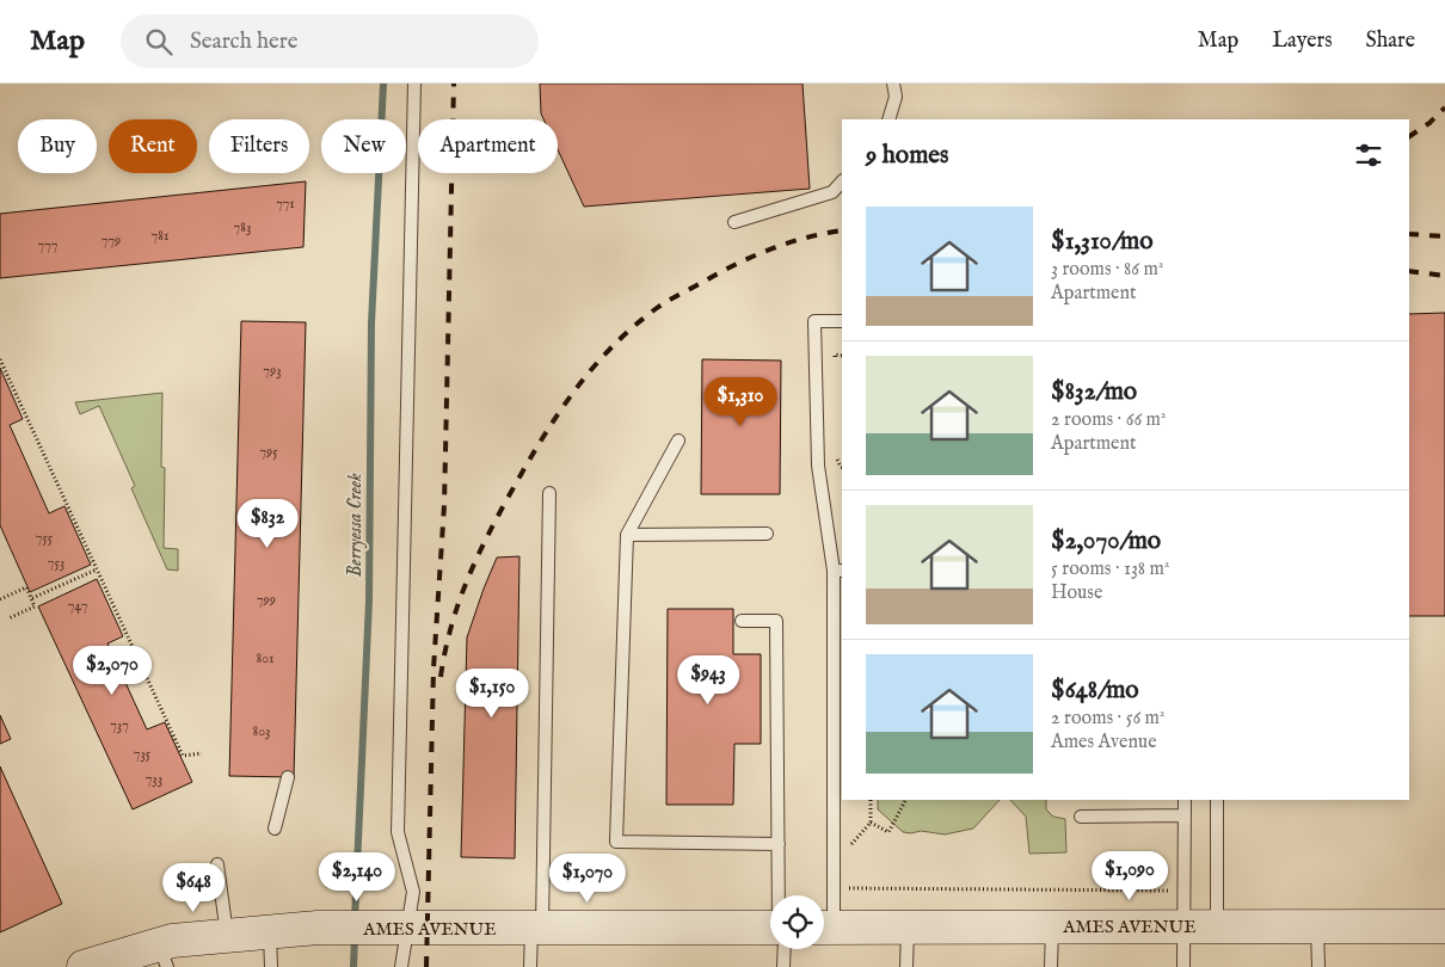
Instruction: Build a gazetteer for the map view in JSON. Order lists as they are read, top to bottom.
{
  "streets": {
    "street": ["AMES AVENUE"]
  },
  "water": ["Berryessa Creek"],
  "house_numbers": [
    "771",
    "783",
    "781",
    "779",
    "777",
    "793",
    "795",
    "755",
    "753",
    "799",
    "747",
    "801",
    "737",
    "803",
    "735",
    "733"
  ],
  "page": {
    "header": "Map",
    "search": "Search here",
    "nav": ["Map", "Layers", "Share"],
    "chip": [
      "Buy",
      "Rent",
      "Filters",
      "New",
      "Apartment"
    ],
    "heading": "9 homes",
    "list": [
      {
        "name": "$1,310/mo",
        "note": "3 rooms · 86 m² · Apartment"
      },
      {
        "name": "$832/mo",
        "note": "2 rooms · 66 m² · Apartment"
      },
      {
        "name": "$2,070/mo",
        "note": "5 rooms · 138 m² · House"
      },
      {
        "name": "$648/mo",
        "note": "2 rooms · 56 m² · Ames Avenue"
      }
    ],
    "price": [
      "$1,310",
      "$832",
      "$2,070",
      "$943",
      "$1,150",
      "$1,090",
      "$2,140",
      "$1,070",
      "$648"
    ]
  }
}
